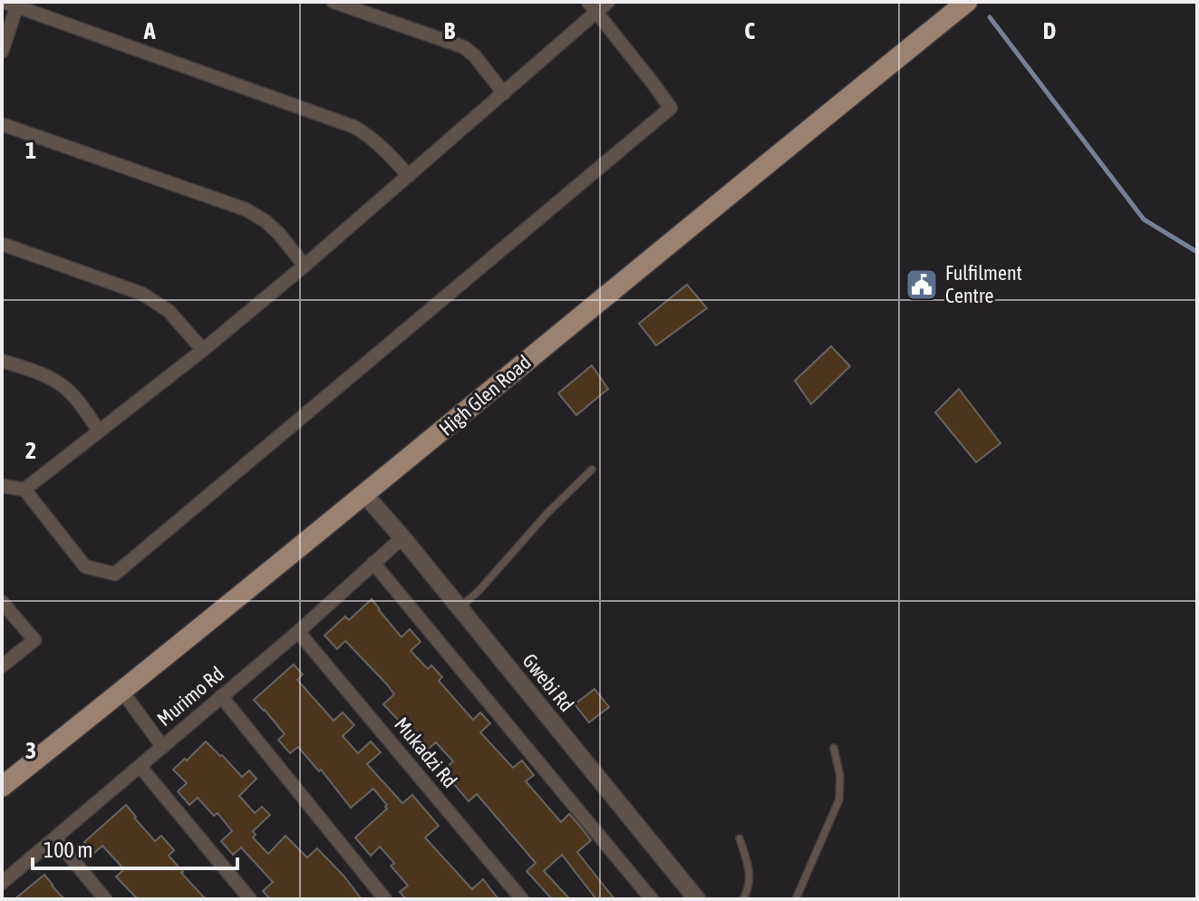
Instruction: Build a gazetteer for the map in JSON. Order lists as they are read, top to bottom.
{
  "streets": {
    "main road": ["High Glen Road"],
    "street": ["Gwebi Rd", "Murimo Rd", "Mukadzi Rd"]
  },
  "crossings": [
    ["High Glen Road", "Gwebi Rd"],
    ["Gwebi Rd", "Murimo Rd"],
    ["Murimo Rd", "Mukadzi Rd"]
  ],
  "places": {
    "public building": ["Fulfilment Centre"]
  },
  "scale_bar": "100 m",
  "grid": {
    "columns": [
      "A",
      "B",
      "C",
      "D"
    ],
    "rows": ["1", "2", "3"]
  }
}
